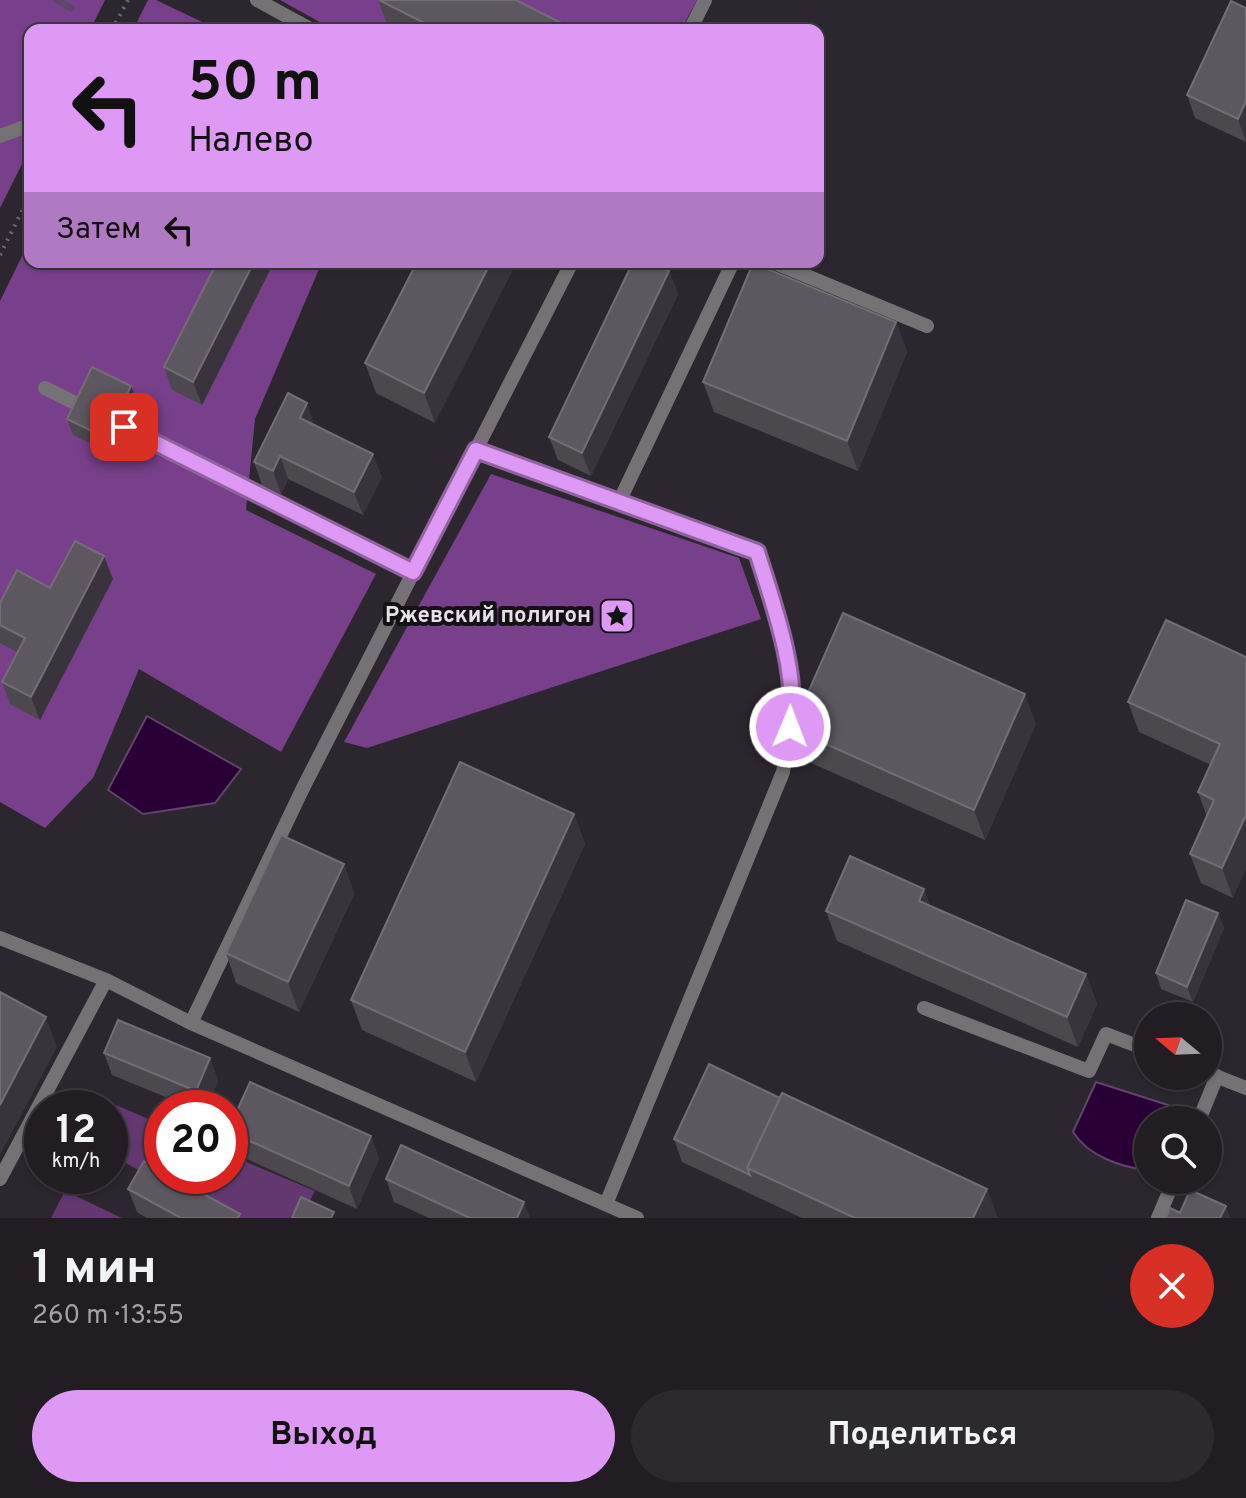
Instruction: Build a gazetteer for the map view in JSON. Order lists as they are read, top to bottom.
{
  "places": {
    "place": ["Ржевский полигон"]
  },
  "north": "left",
  "page": {
    "turn": ["50 m", "Налево"],
    "then": "Затем",
    "speed": "12 km/h",
    "limit": "20",
    "heading": ["1 мин", "260 m · 13:55"],
    "buttons": ["Выход", "Поделиться"]
  }
}
